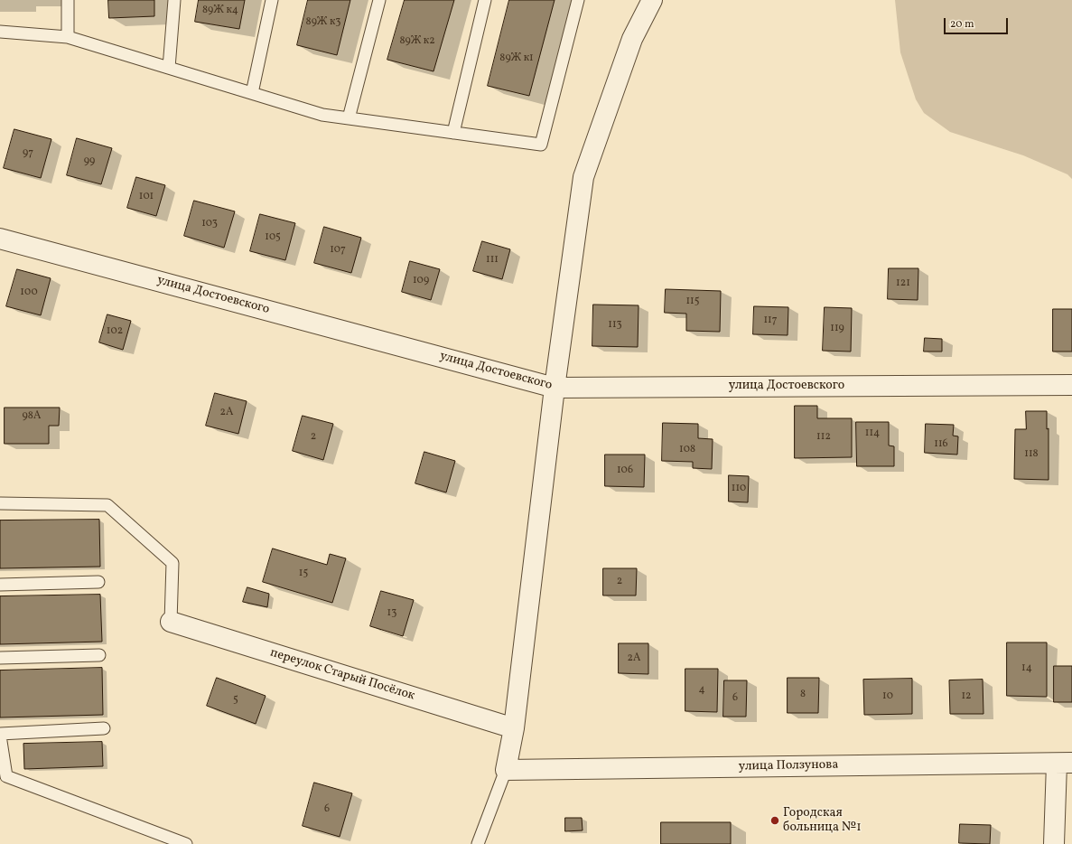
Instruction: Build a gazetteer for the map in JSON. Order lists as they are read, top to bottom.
{
  "streets": {
    "street": ["улица Достоевского", "переулок Старый Посёлок", "улица Ползунова"]
  },
  "places": ["Городская больница №1"],
  "house_numbers": [
    "89Ж к4",
    "89Ж к3",
    "89Ж к2",
    "89Ж к1",
    "97",
    "99",
    "101",
    "103",
    "105",
    "107",
    "111",
    "109",
    "121",
    "100",
    "115",
    "117",
    "113",
    "119",
    "102",
    "2А",
    "98А",
    "114",
    "2",
    "112",
    "116",
    "108",
    "118",
    "106",
    "110",
    "15",
    "2",
    "13",
    "2А",
    "14",
    "4",
    "8",
    "10",
    "12",
    "6",
    "5",
    "6"
  ],
  "scale_bar": "20 m"
}
